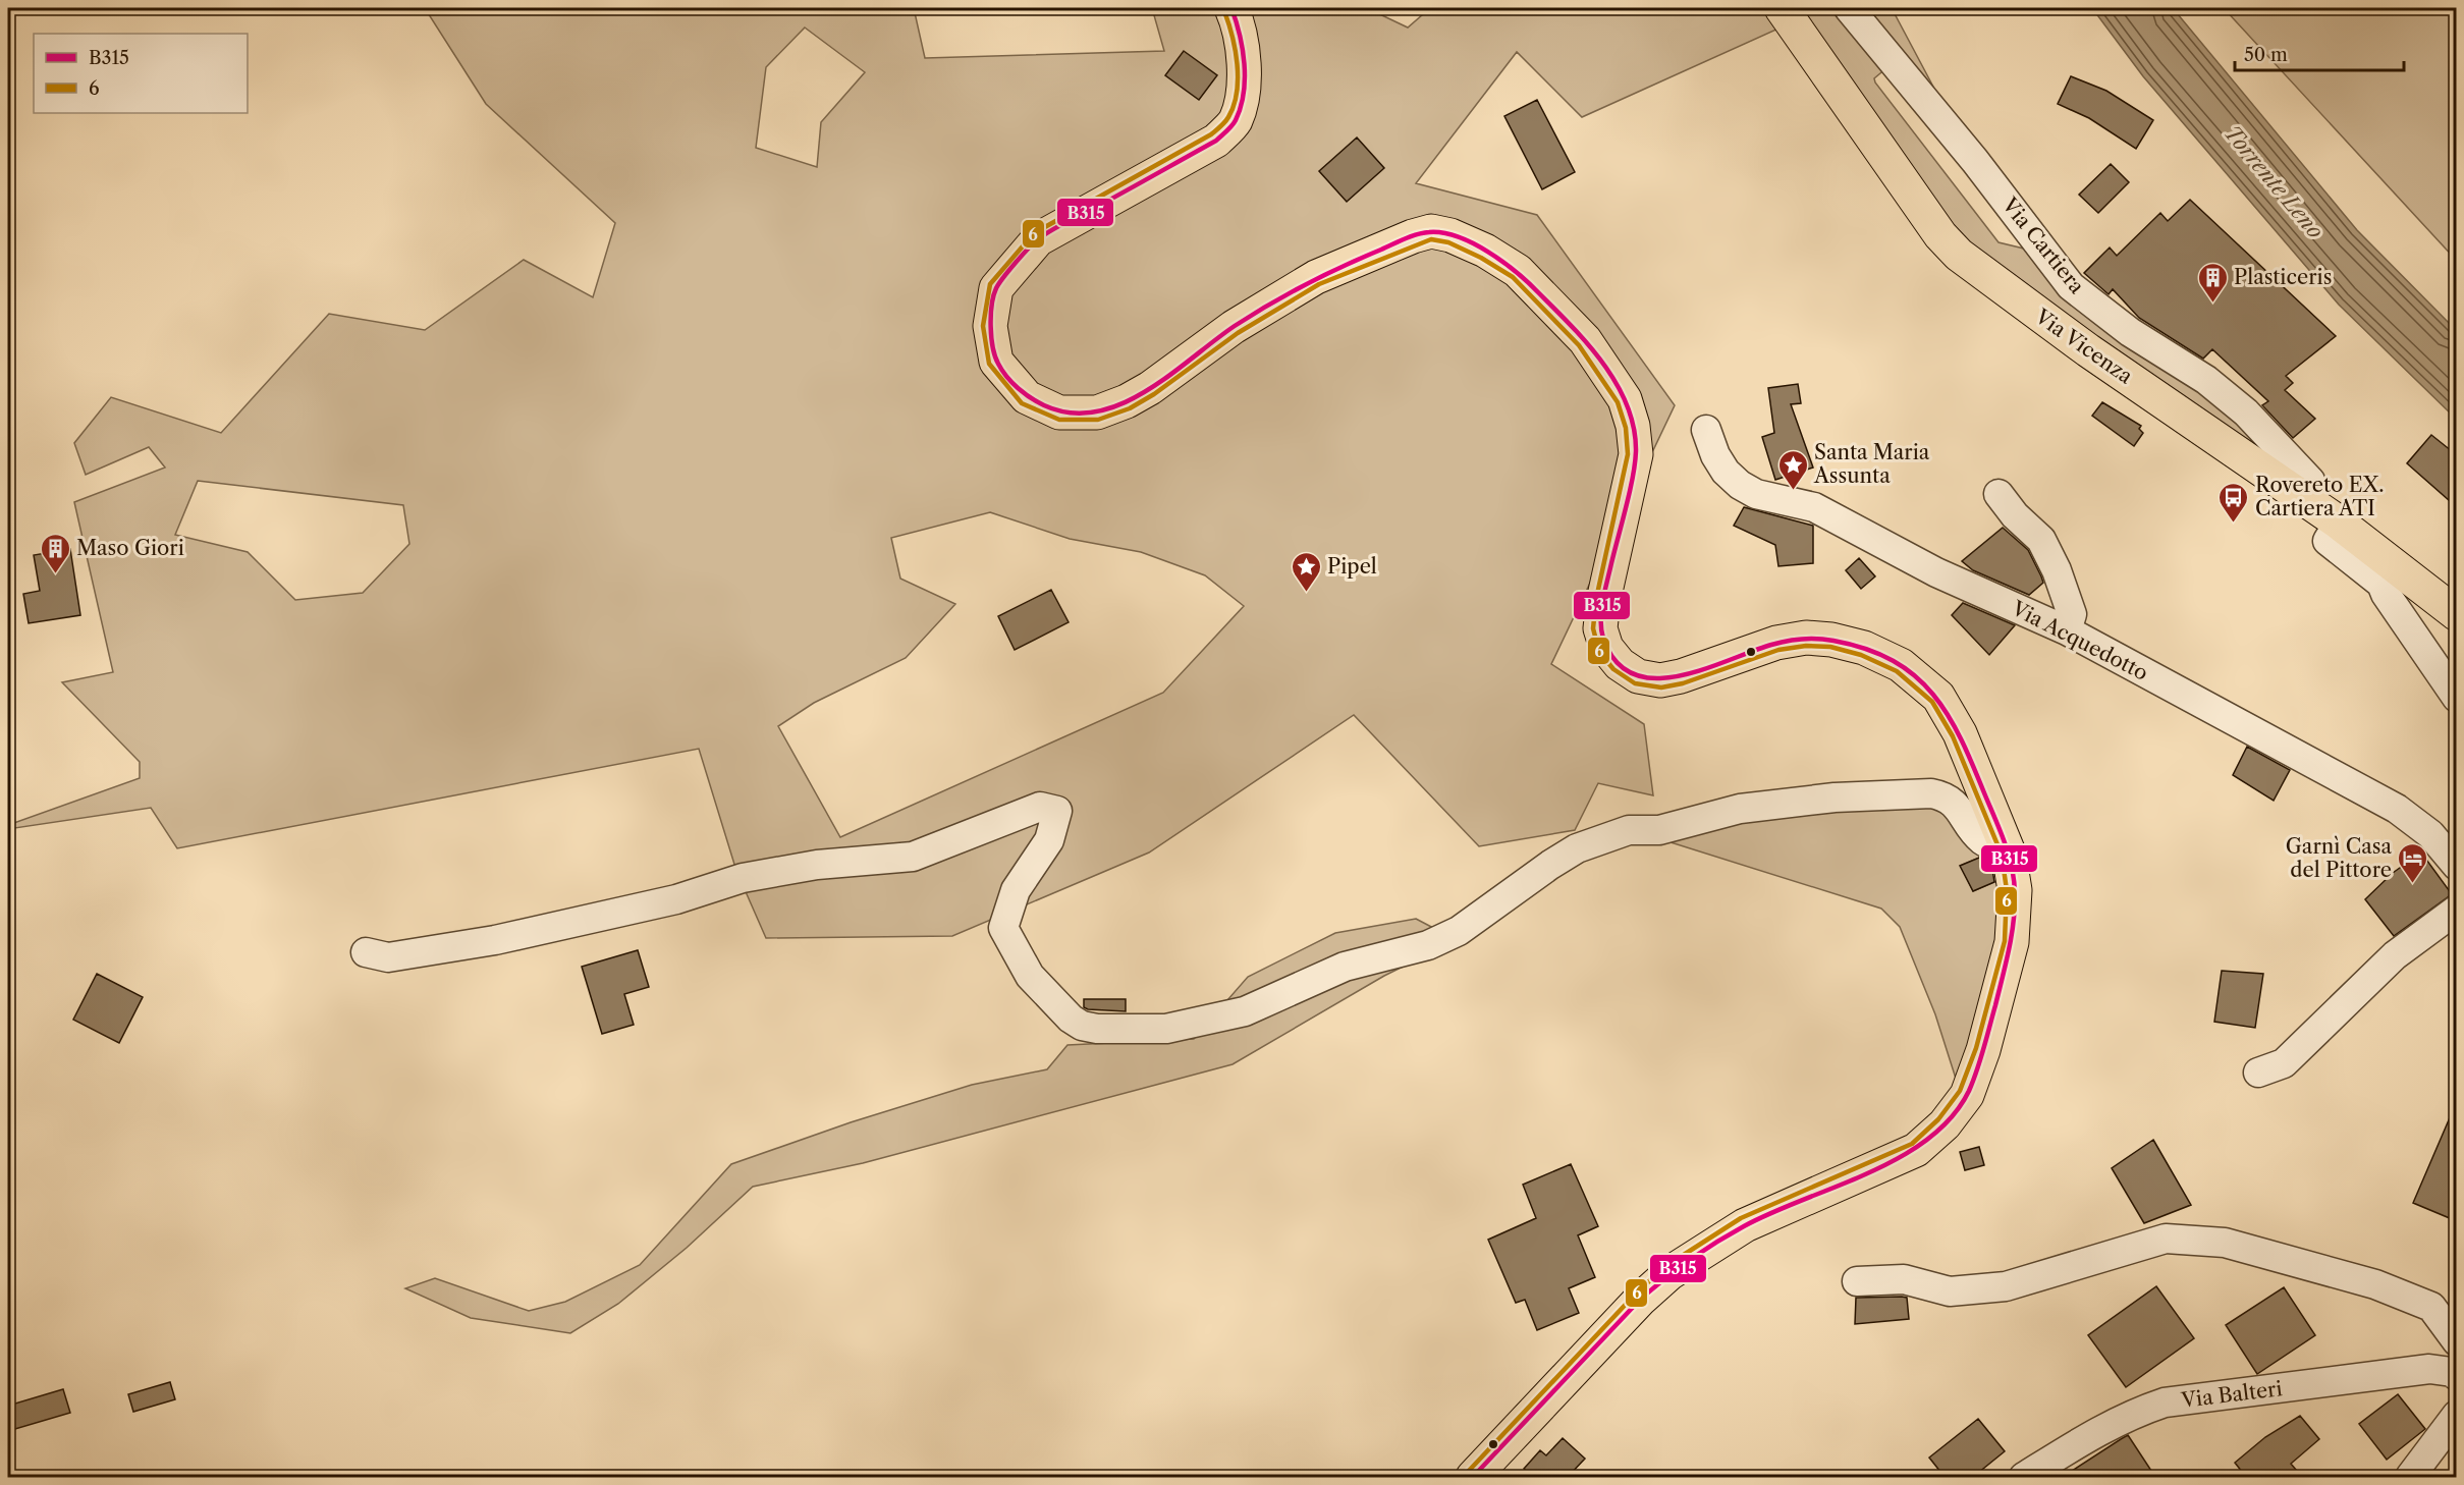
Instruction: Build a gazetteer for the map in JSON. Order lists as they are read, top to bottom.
{
  "streets": {
    "main road": ["Via Vicenza"],
    "street": ["Via Cartiera", "Via Acquedotto", "Via Balteri"]
  },
  "crossings": [
    ["Via Cartiera", "Via Vicenza"]
  ],
  "water": ["Torrente Leno"],
  "places": {
    "building": ["Plasticeris", "Maso Giori"],
    "place": ["Santa Maria Assunta", "Pipel"],
    "bus stop": ["Rovereto EX. Cartiera ATI"],
    "hotel": ["Garnì Casa del Pittore"]
  },
  "lines": ["transit line B315", "transit line 6"],
  "legend": ["B315", "6"],
  "scale_bar": "50 m"
}
